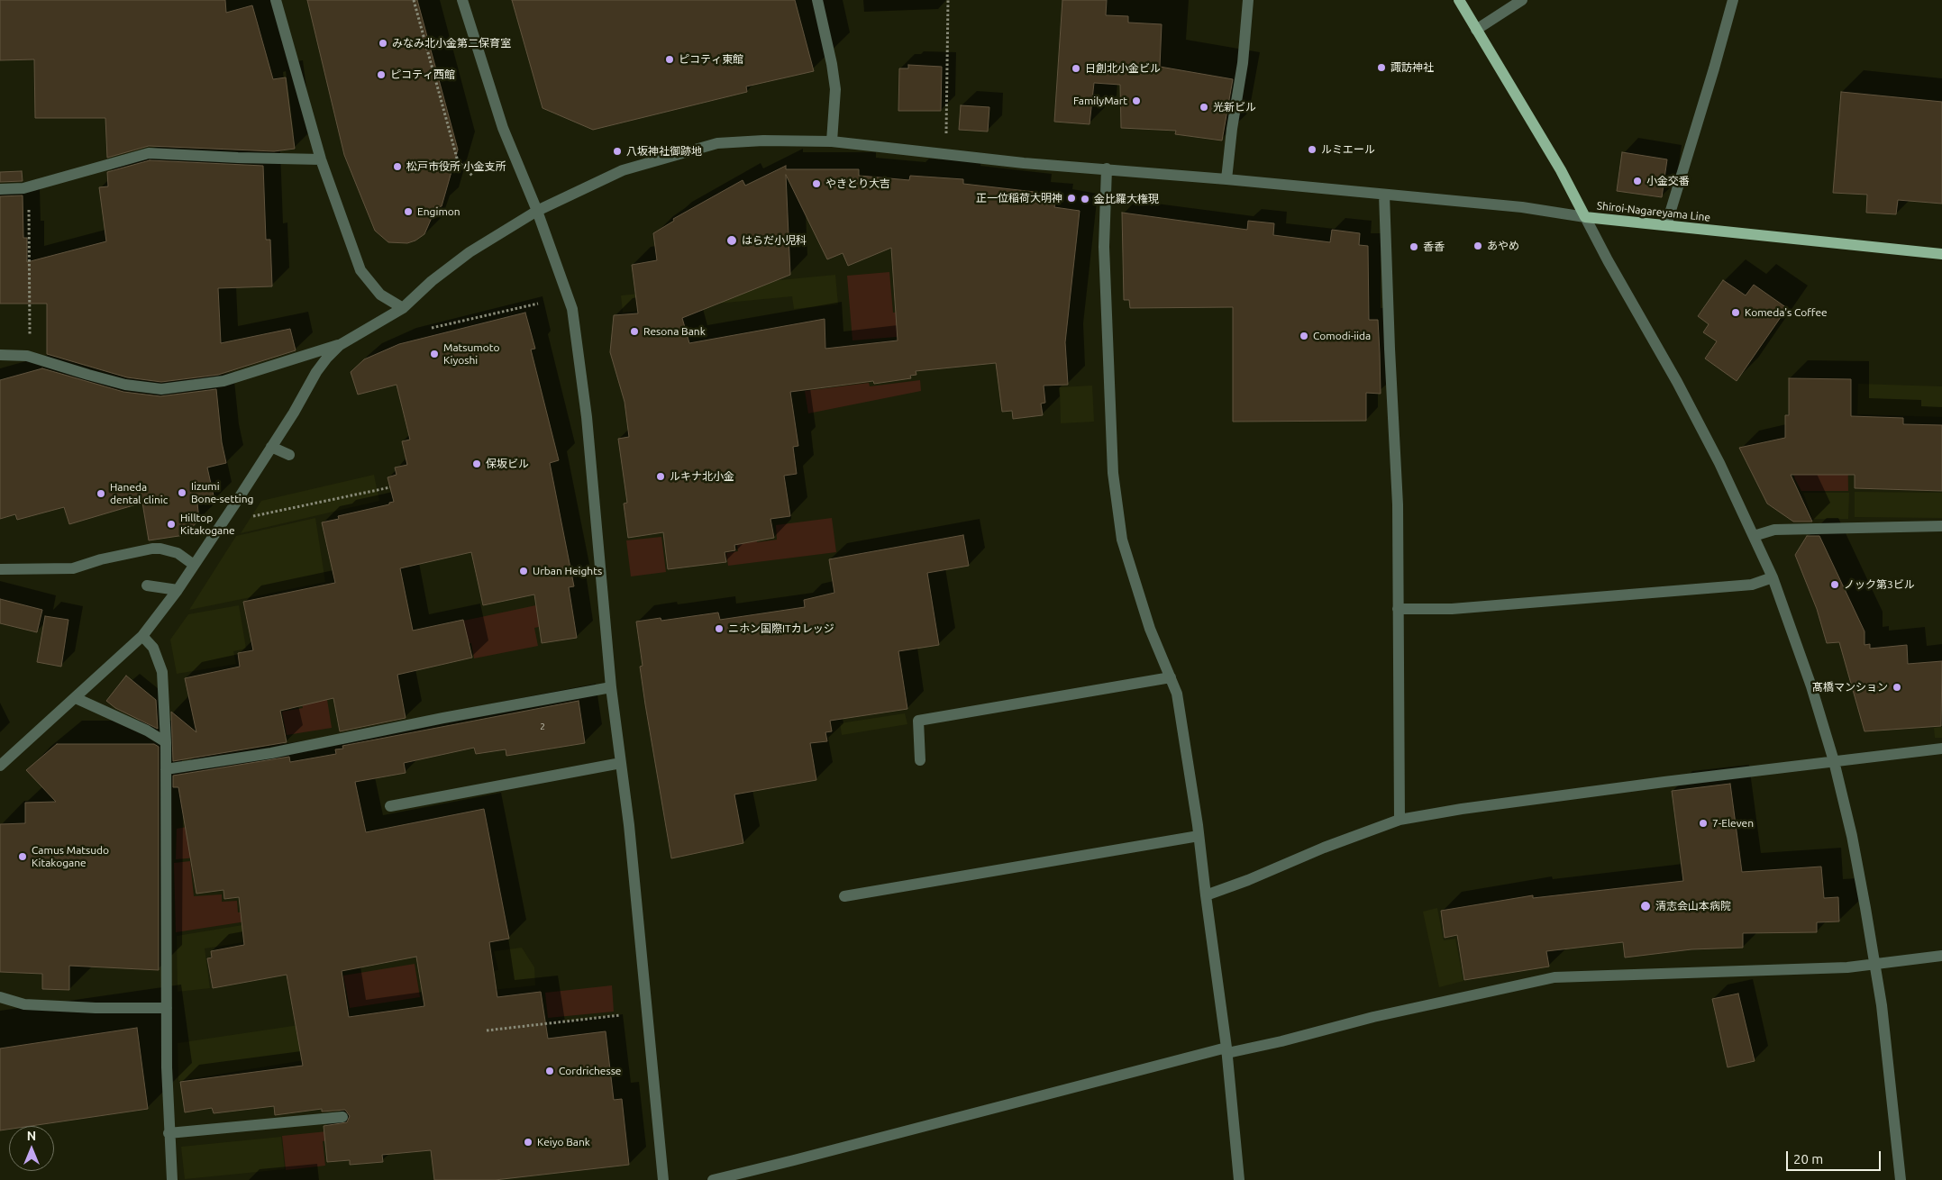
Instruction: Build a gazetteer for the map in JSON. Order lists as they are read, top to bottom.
{
  "streets": {
    "main road": ["Shiroi-Nagareyama Line"]
  },
  "places": [
    "みなみ北小金第二保育室",
    "ピコティ東館",
    "諏訪神社",
    "日創北小金ビル",
    "ピコティ西館",
    "FamilyMart",
    "光新ビル",
    "ルミエール",
    "八坂神社御跡地",
    "松戸市役所 小金支所",
    "小金交番",
    "やきとり大吉",
    "正一位稲荷大明神",
    "金比羅大権現",
    "Engimon",
    "はらだ小児科",
    "あやめ",
    "香香",
    "Komeda's Coffee",
    "Resona Bank",
    "Comodi-iida",
    "Matsumoto Kiyoshi",
    "保坂ビル",
    "ルキナ北小金",
    "Iizumi Bone-setting",
    "Haneda dental clinic",
    "Hilltop Kitakogane",
    "Urban Heights",
    "ノック第3ビル",
    "ニホン国際ITカレッジ",
    "髙橋マンション",
    "7-Eleven",
    "Camus Matsudo Kitakogane",
    "清志会山本病院",
    "Cordrichesse",
    "Keiyo Bank"
  ],
  "house_numbers": ["2"],
  "scale_bar": "20 m",
  "north": "top"
}
